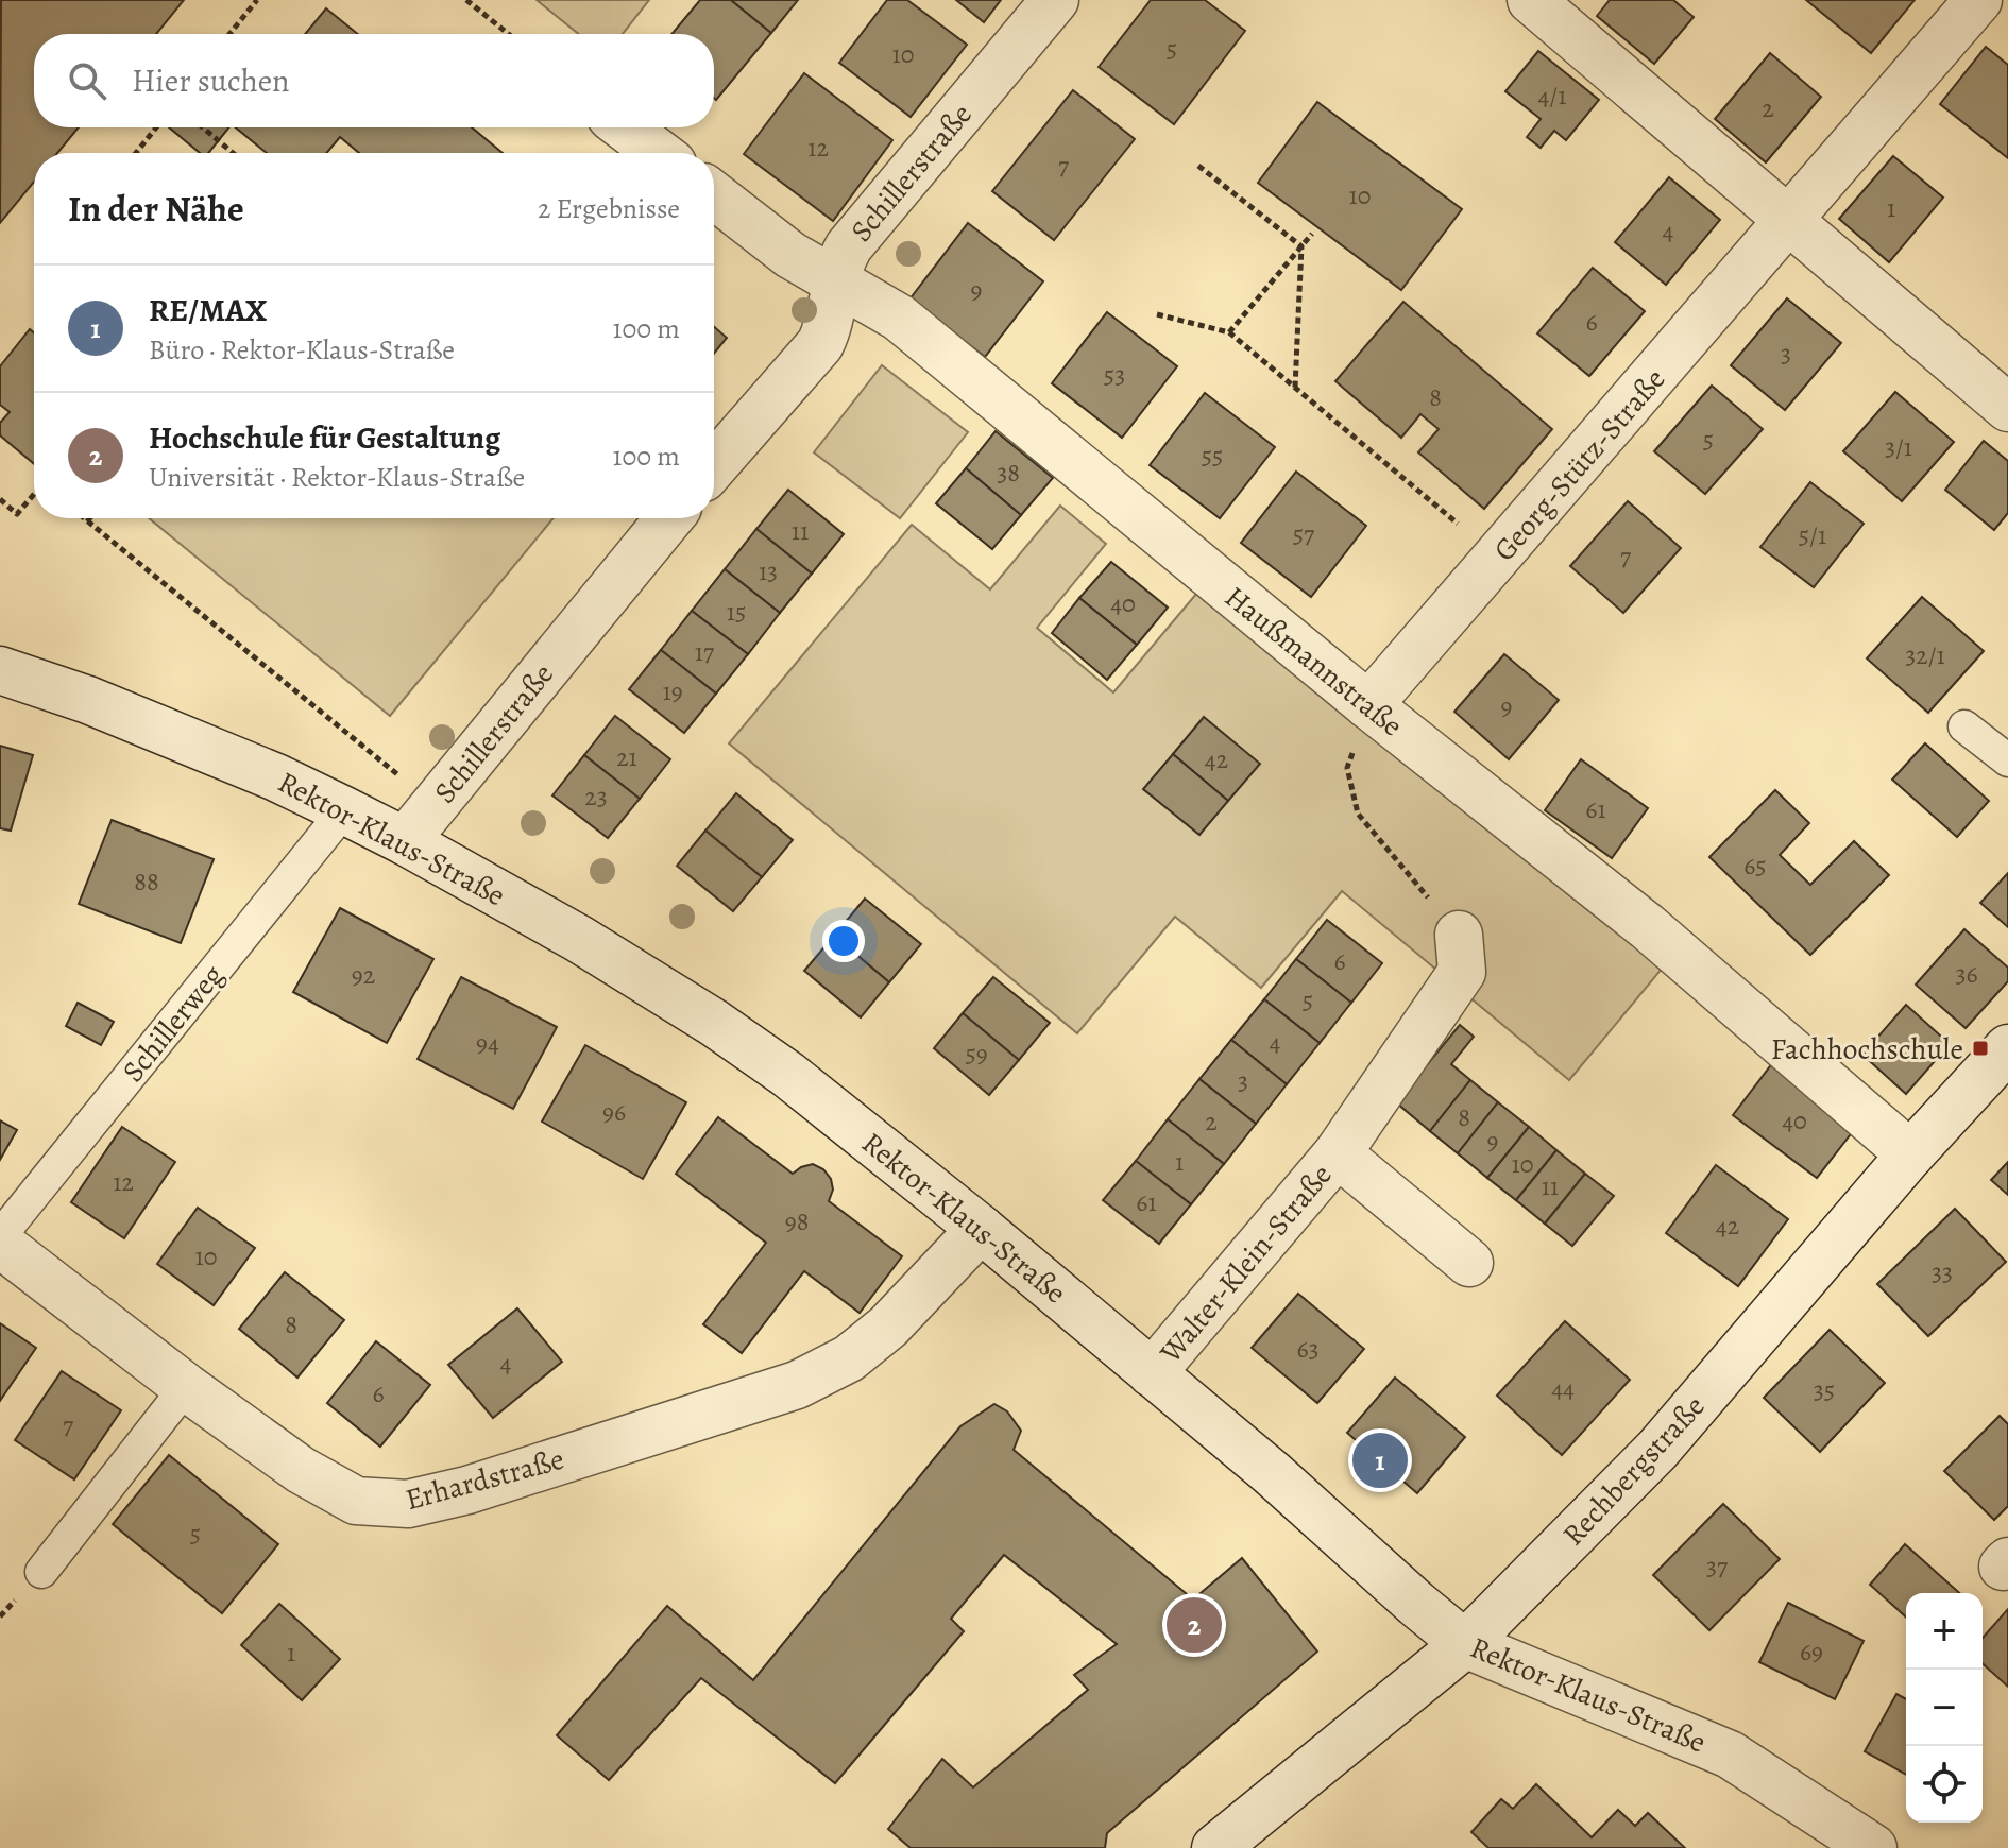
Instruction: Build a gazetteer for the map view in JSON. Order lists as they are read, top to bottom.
{
  "streets": {
    "street": [
      "Schillerstraße",
      "Georg-Stütz-Straße",
      "Haußmannstraße",
      "Rektor-Klaus-Straße",
      "Walter-Klein-Straße",
      "Rechbergstraße",
      "Erhardstraße"
    ],
    "lane": ["Schillerweg"]
  },
  "crossings": [
    ["Schillerstraße", "Haußmannstraße"],
    ["Schillerstraße", "Rektor-Klaus-Straße"],
    ["Georg-Stütz-Straße", "Haußmannstraße"],
    ["Haußmannstraße", "Rechbergstraße"],
    ["Rektor-Klaus-Straße", "Schillerweg"],
    ["Rektor-Klaus-Straße", "Walter-Klein-Straße"],
    ["Rektor-Klaus-Straße", "Rechbergstraße"],
    ["Rektor-Klaus-Straße", "Erhardstraße"]
  ],
  "places": {
    "transit": ["Fachhochschule"]
  },
  "house_numbers": [
    "5",
    "10",
    "4/1",
    "2",
    "12",
    "7",
    "10",
    "1",
    "4",
    "9",
    "6",
    "3",
    "53",
    "8",
    "5",
    "3/1",
    "55",
    "38",
    "11",
    "57",
    "5/1",
    "7",
    "13",
    "40",
    "15",
    "17",
    "32/1",
    "19",
    "9",
    "21",
    "42",
    "23",
    "61",
    "65",
    "88",
    "6",
    "36",
    "92",
    "5",
    "4",
    "94",
    "59",
    "3",
    "96",
    "8",
    "40",
    "2",
    "9",
    "1",
    "10",
    "12",
    "11",
    "61",
    "98",
    "42",
    "10",
    "33",
    "8",
    "63",
    "4",
    "44",
    "35",
    "6",
    "7",
    "5",
    "37",
    "69",
    "1"
  ],
  "page": {
    "search": "Hier suchen",
    "heading": ["In der Nähe", "2 Ergebnisse"],
    "list": [
      {
        "mark": "1",
        "name": "RE/MAX",
        "note": "Büro · Rektor-Klaus-Straße",
        "value": "100 m"
      },
      {
        "mark": "2",
        "name": "Hochschule für Gestaltung",
        "note": "Universität · Rektor-Klaus-Straße",
        "value": "100 m"
      }
    ],
    "pins": ["1", "2"],
    "map_buttons": ["+", "−"]
  }
}
